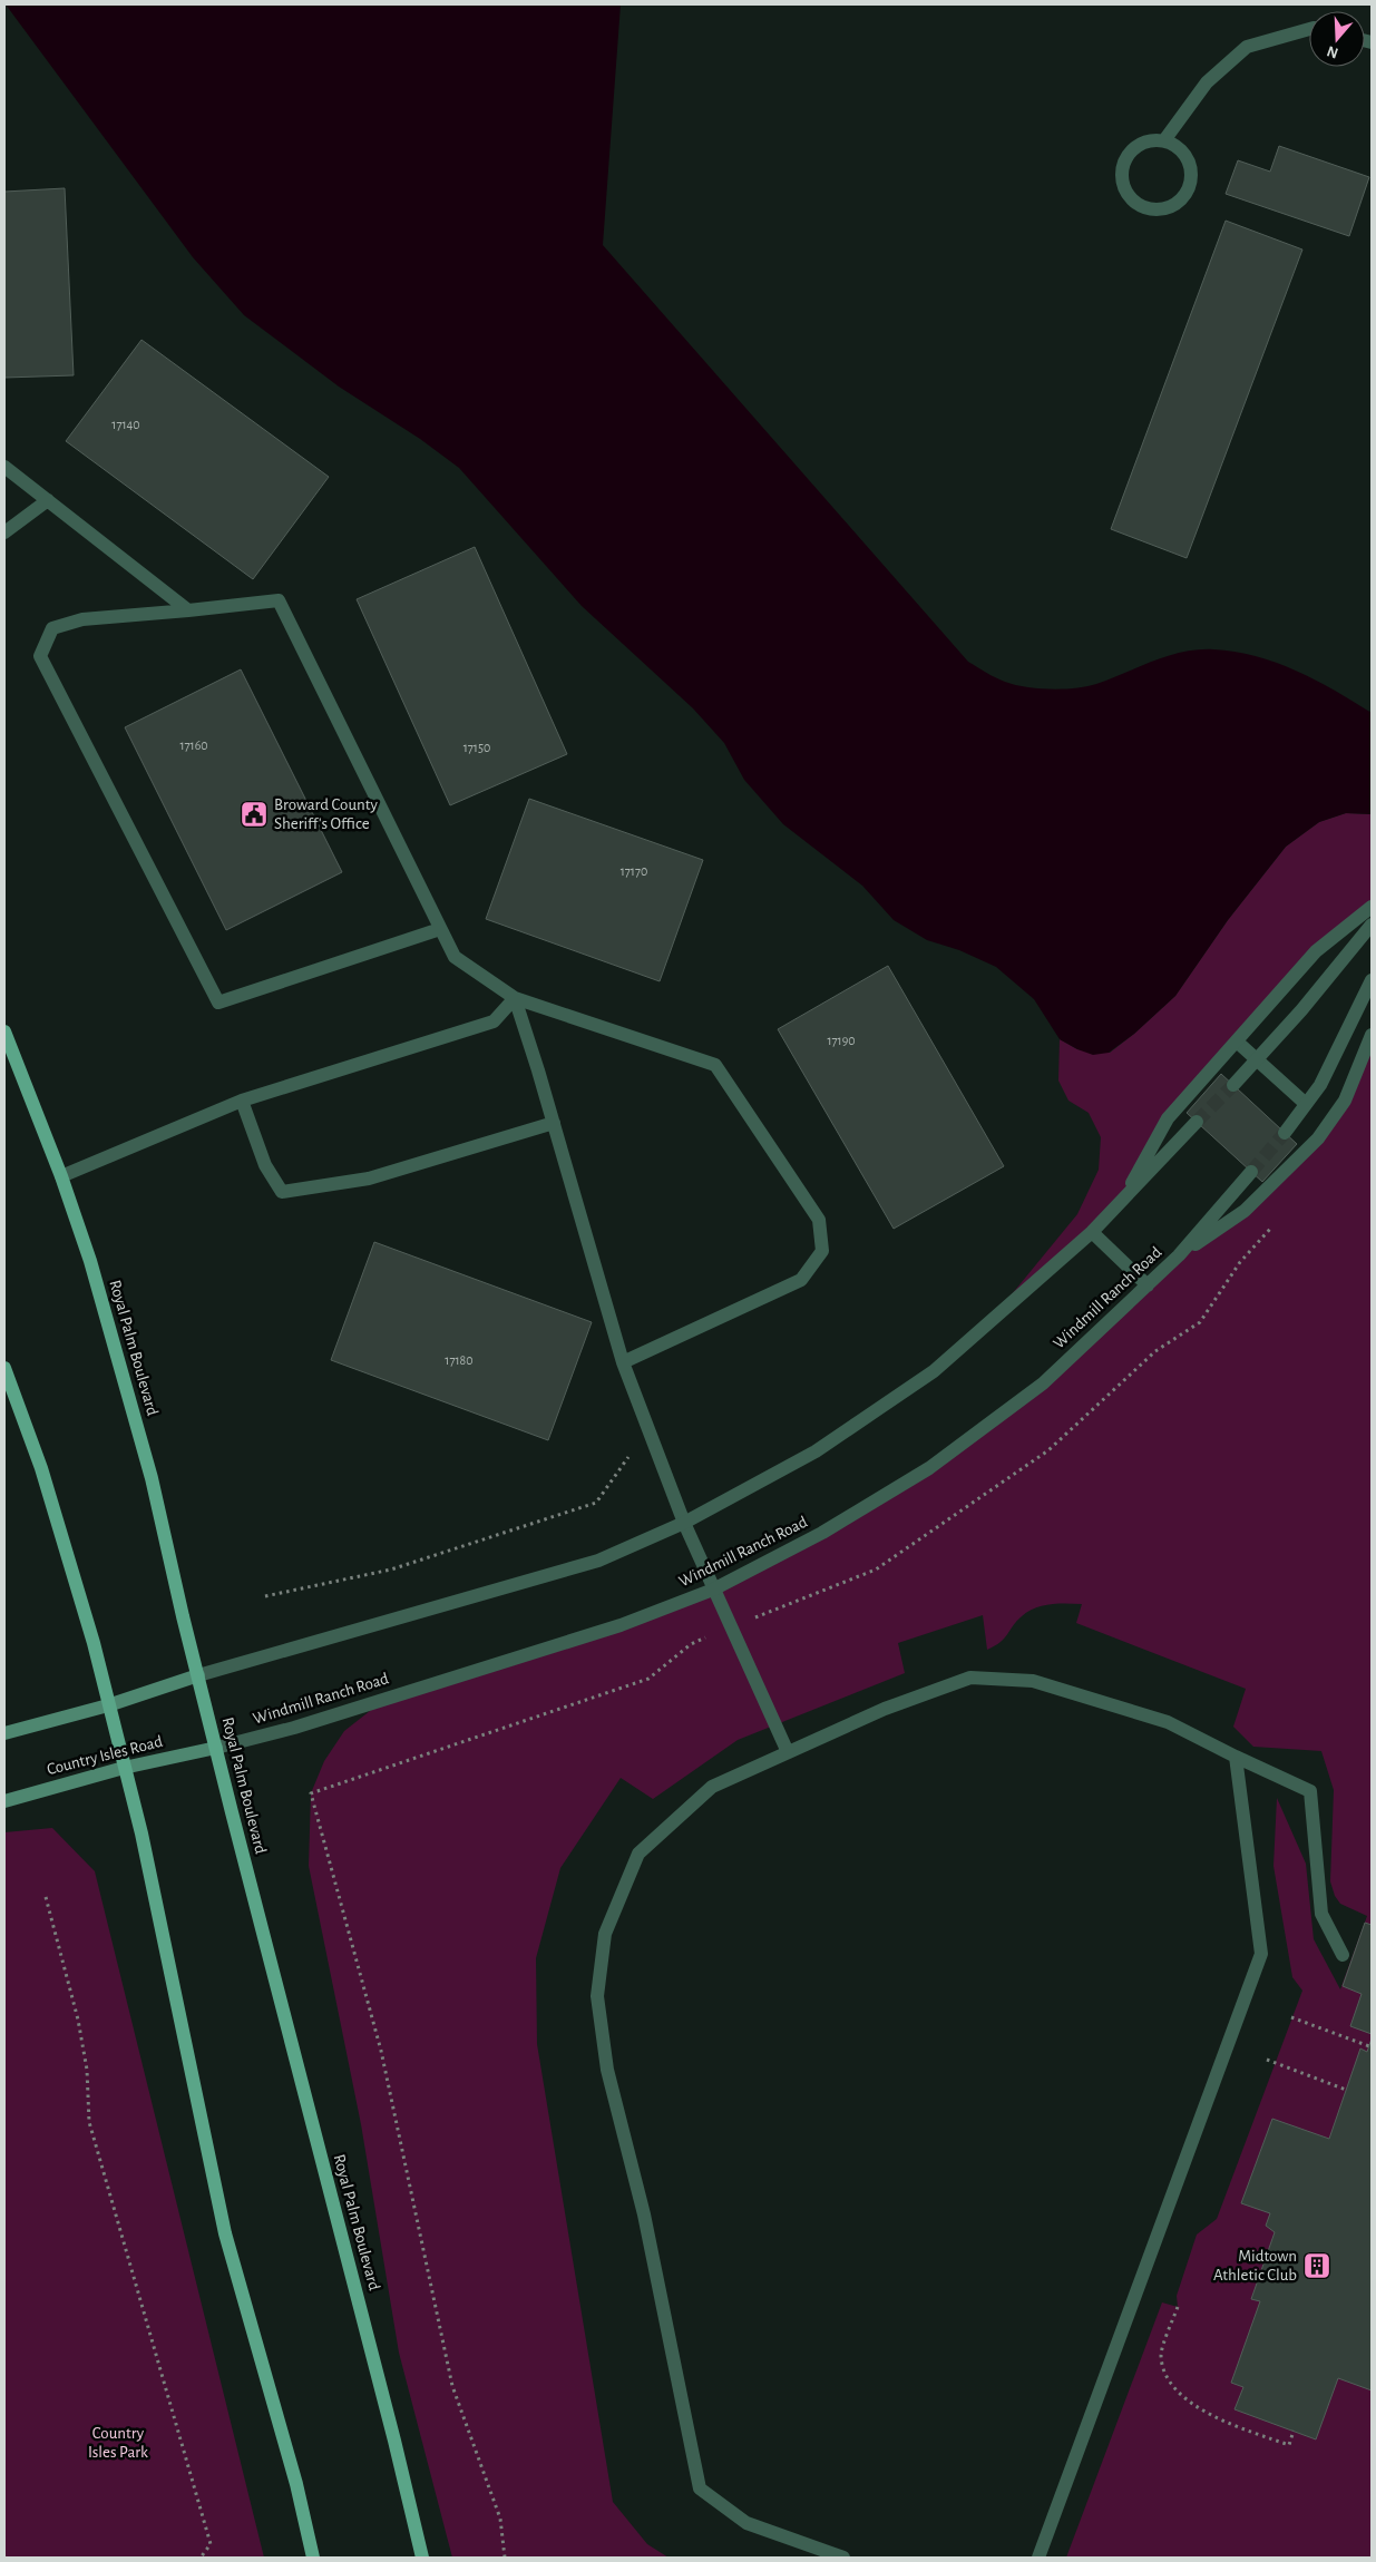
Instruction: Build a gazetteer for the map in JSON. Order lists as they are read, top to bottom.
{
  "streets": {
    "main road": ["Royal Palm Boulevard"],
    "street": ["Windmill Ranch Road", "Country Isles Road"]
  },
  "crossings": [
    ["Windmill Ranch Road", "Royal Palm Boulevard"],
    ["Windmill Ranch Road", "Country Isles Road"],
    ["Royal Palm Boulevard", "Country Isles Road"]
  ],
  "parks": ["Country Isles Park"],
  "places": {
    "public building": ["Broward County Sheriff's Office"],
    "building": ["Midtown Athletic Club"]
  },
  "house_numbers": [
    "17140",
    "17160",
    "17150",
    "17170",
    "17190",
    "17180"
  ],
  "north": "bottom"
}
